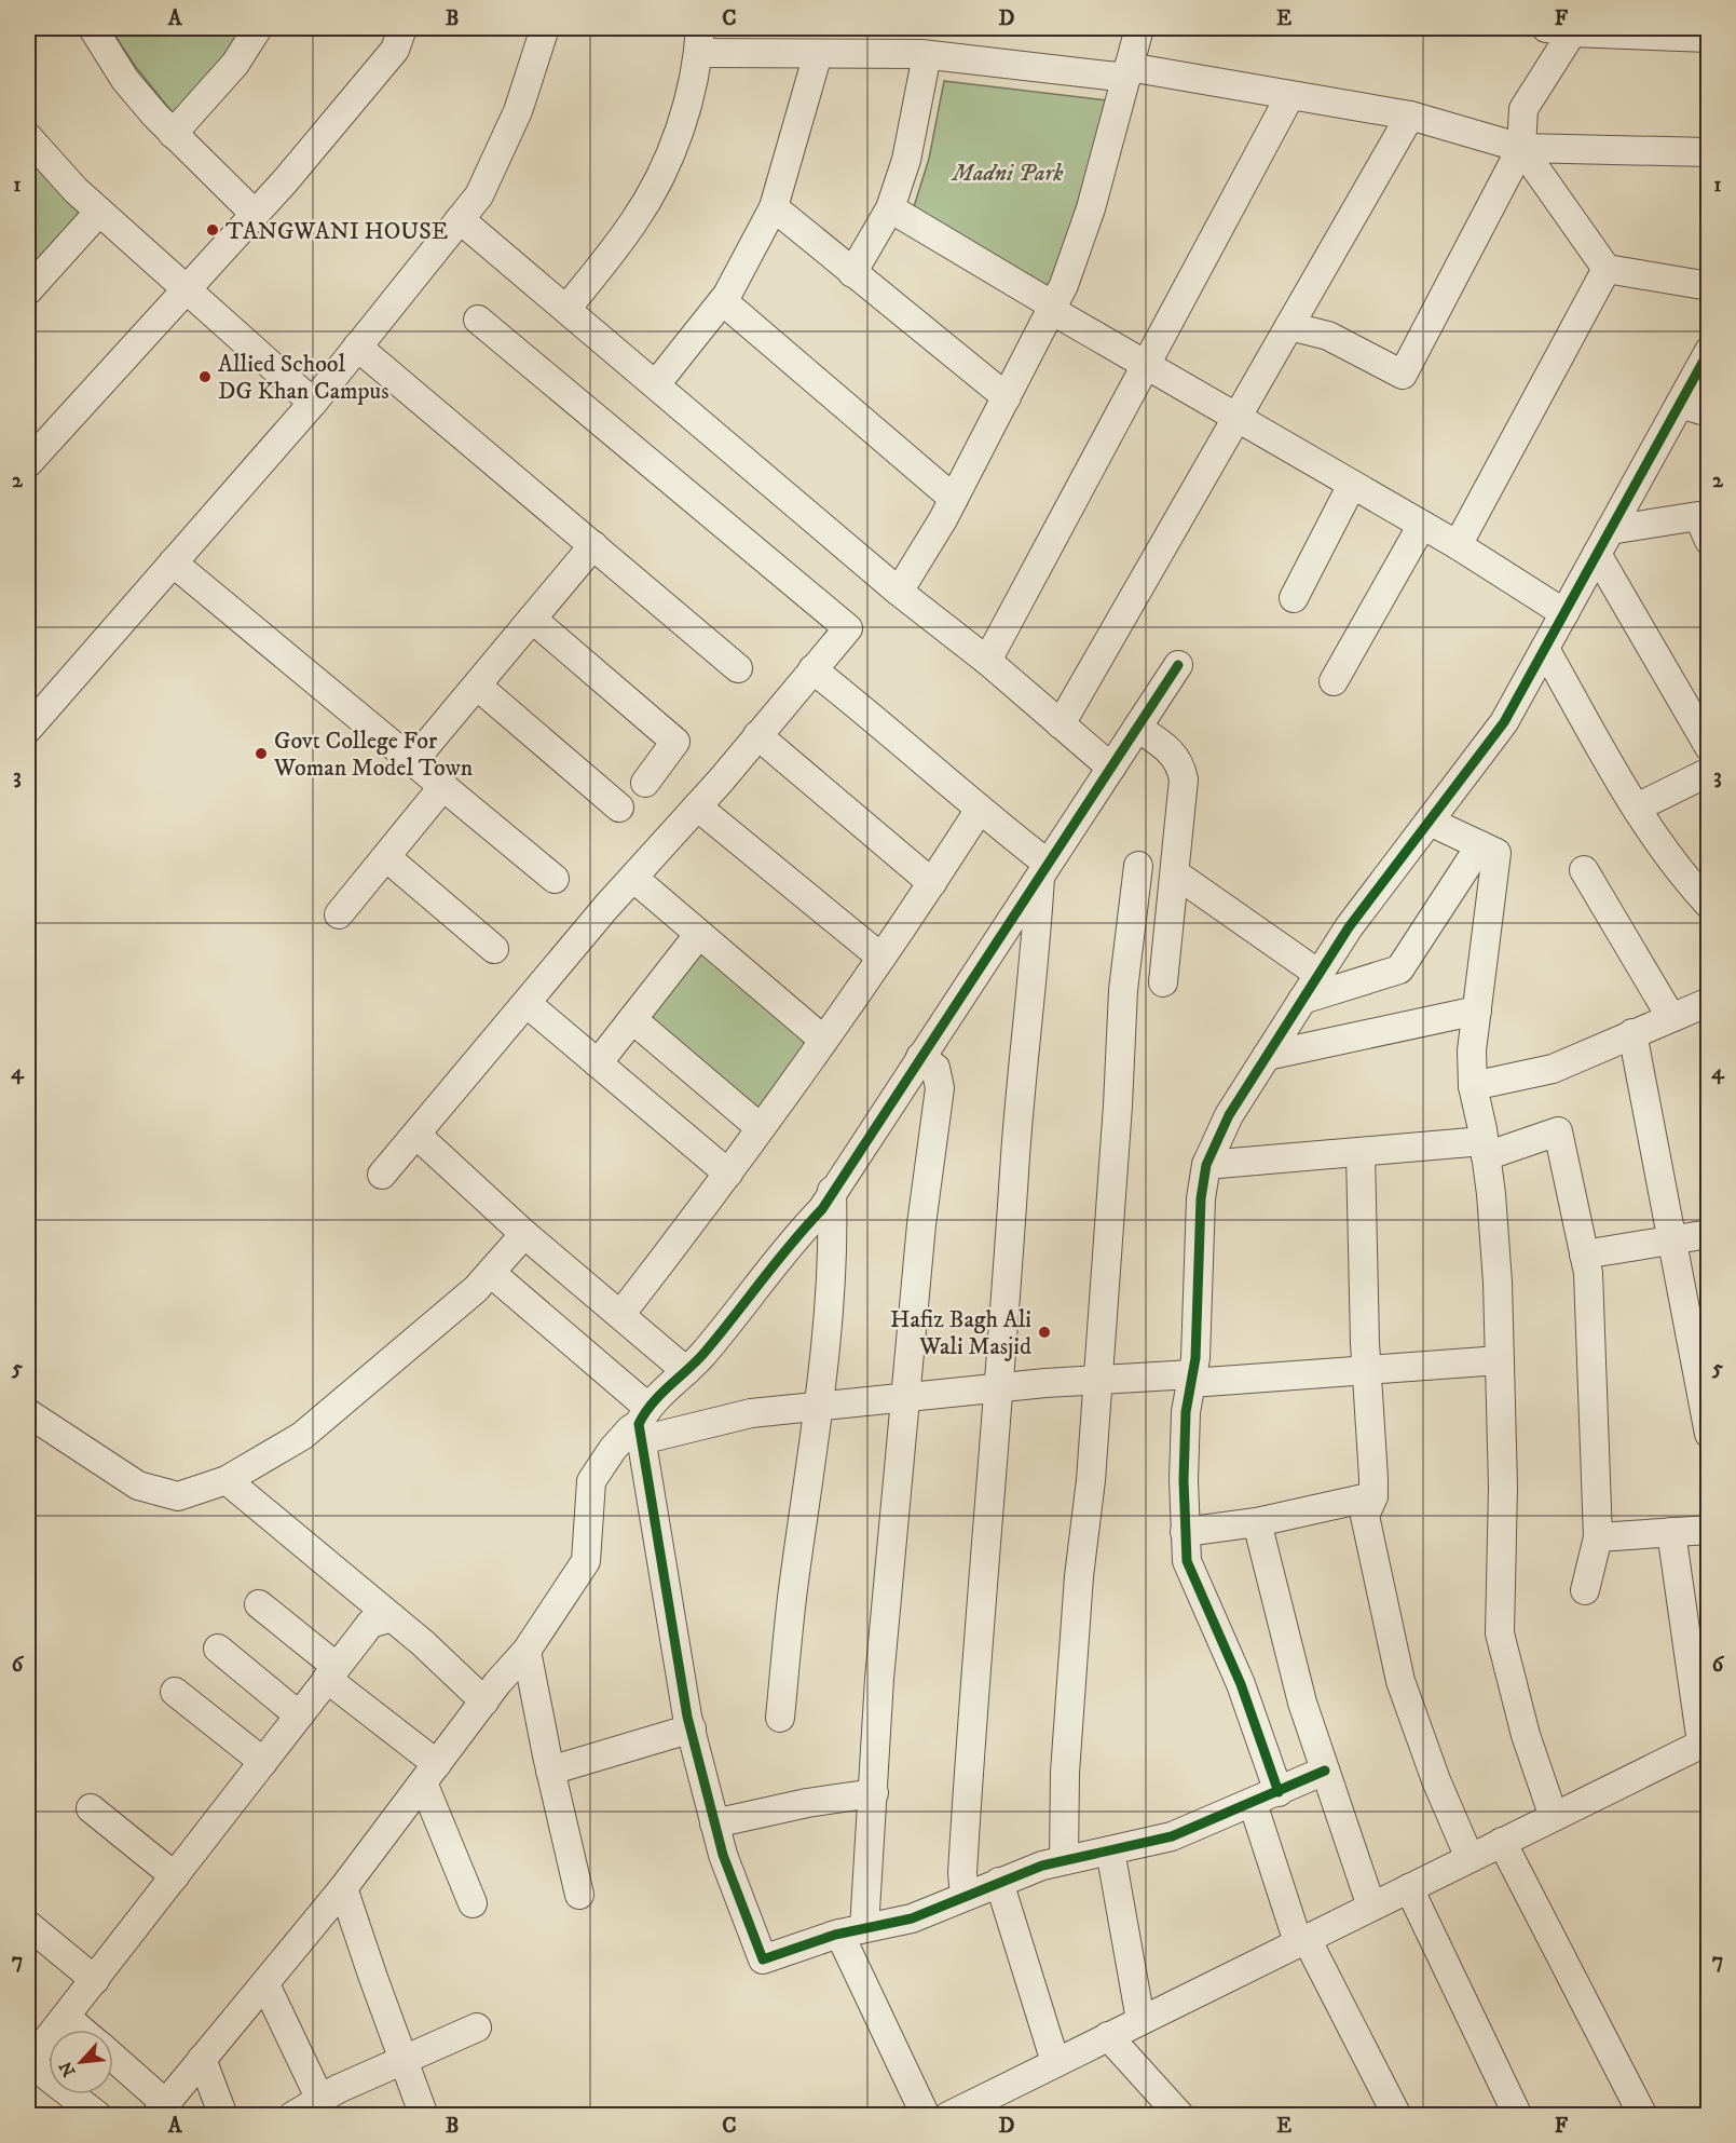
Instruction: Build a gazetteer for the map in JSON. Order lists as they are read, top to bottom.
{
  "parks": ["Madni Park"],
  "places": [
    "TANGWANI HOUSE",
    "Allied School DG Khan Campus",
    "Govt College For Woman Model Town",
    "Hafiz Bagh Ali Wali Masjid"
  ],
  "north": "bottom left",
  "grid": {
    "columns": [
      "A",
      "B",
      "C",
      "D",
      "E",
      "F"
    ],
    "rows": [
      "1",
      "2",
      "3",
      "4",
      "5",
      "6",
      "7"
    ]
  }
}
